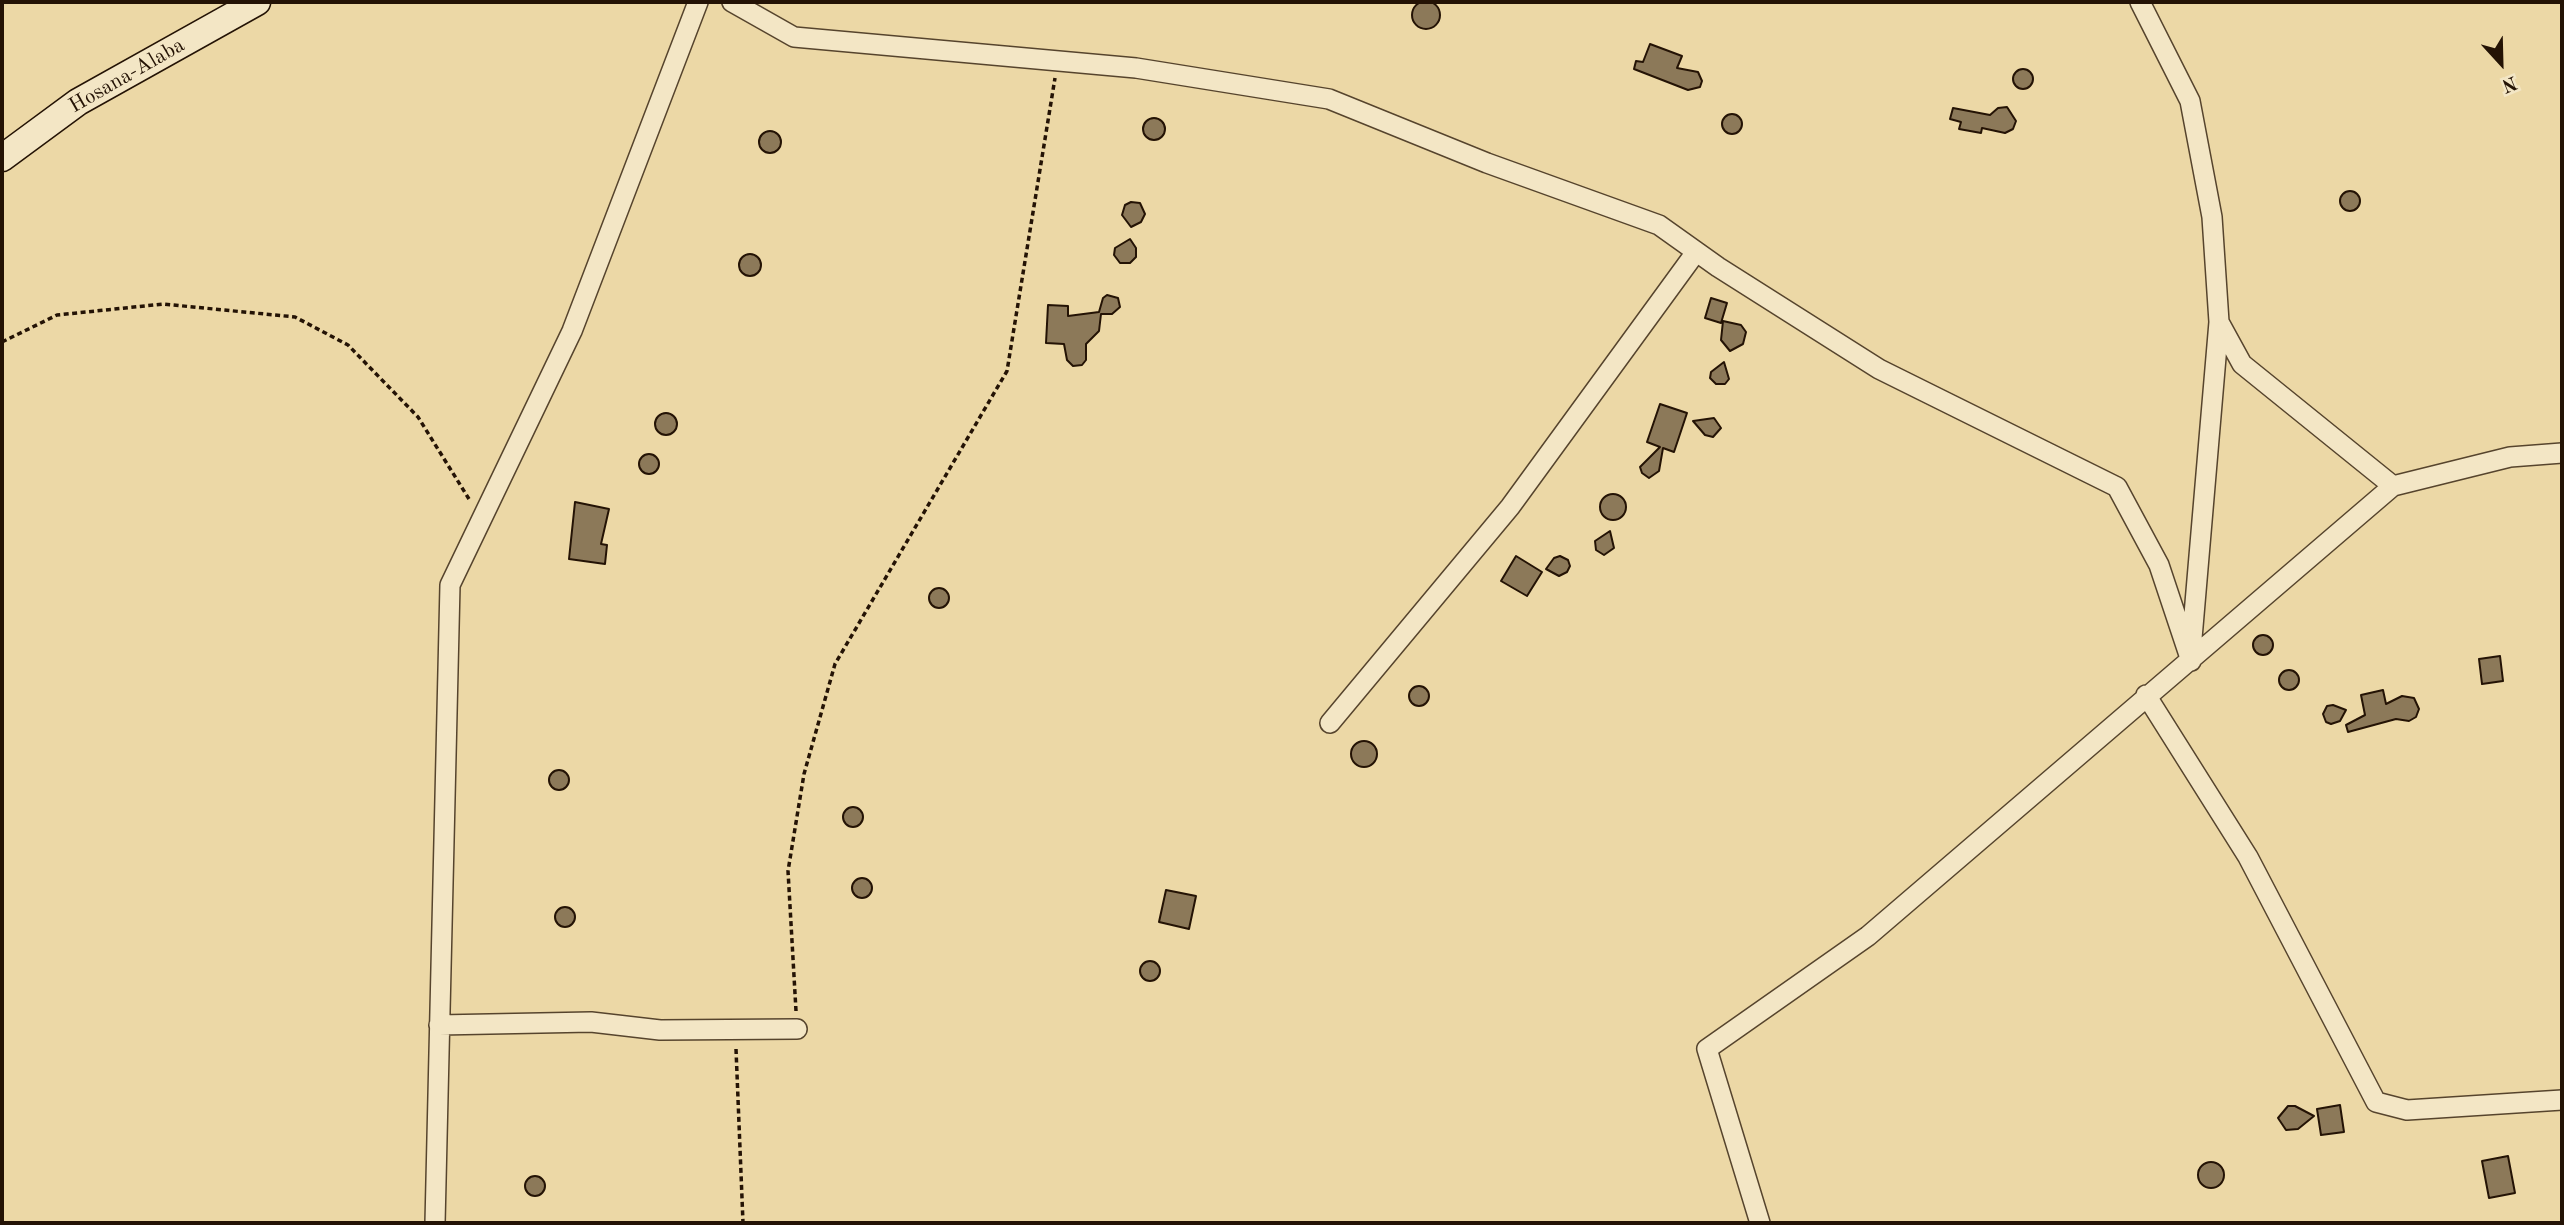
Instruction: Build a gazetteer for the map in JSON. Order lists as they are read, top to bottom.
{
  "streets": {
    "main road": ["Hosana-Alaba"]
  },
  "north": "bottom"
}
